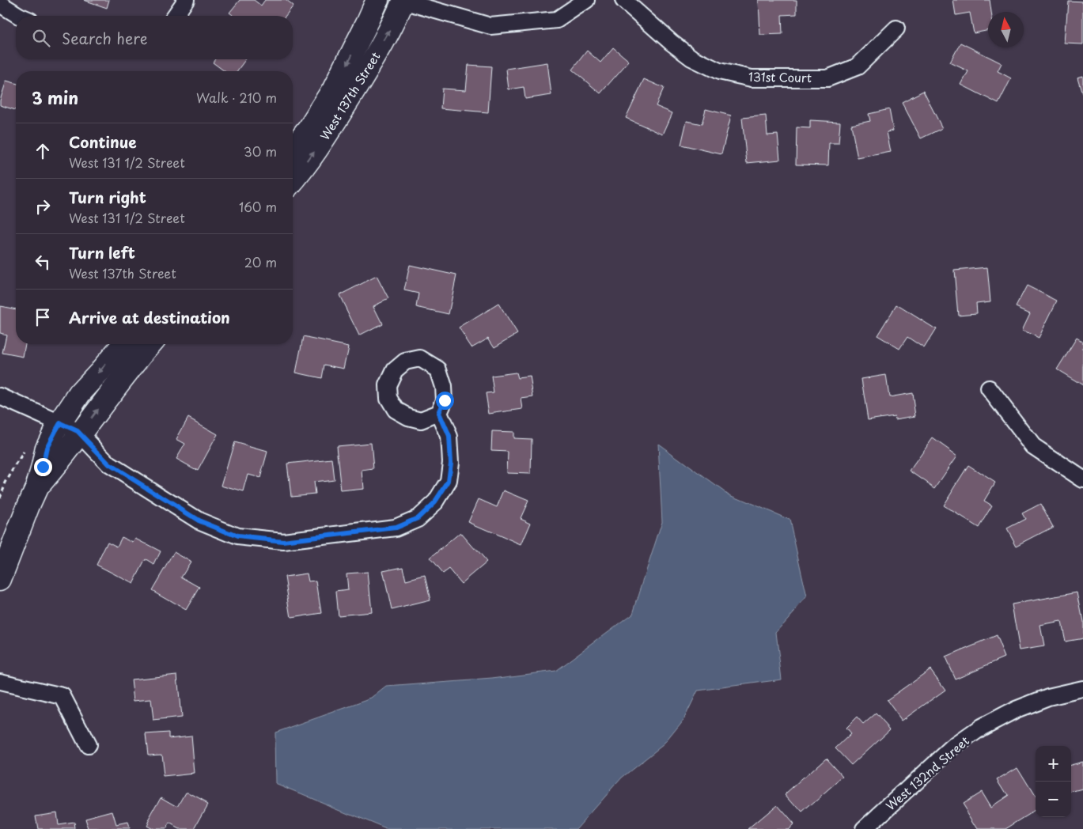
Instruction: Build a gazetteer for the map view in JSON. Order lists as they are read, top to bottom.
{
  "streets": {
    "main road": ["West 137th Street"],
    "street": ["131st Court", "West 132nd Street"]
  },
  "north": "top",
  "page": {
    "search": "Search here",
    "heading": ["3 min", "Walk · 210 m"],
    "list": [
      ["Continue", "West 131 1/2 Street", "30 m"],
      ["Turn right", "West 131 1/2 Street", "160 m"],
      ["Turn left", "West 137th Street", "20 m"],
      "Arrive at destination"
    ],
    "map_buttons": ["+", "−"]
  }
}
